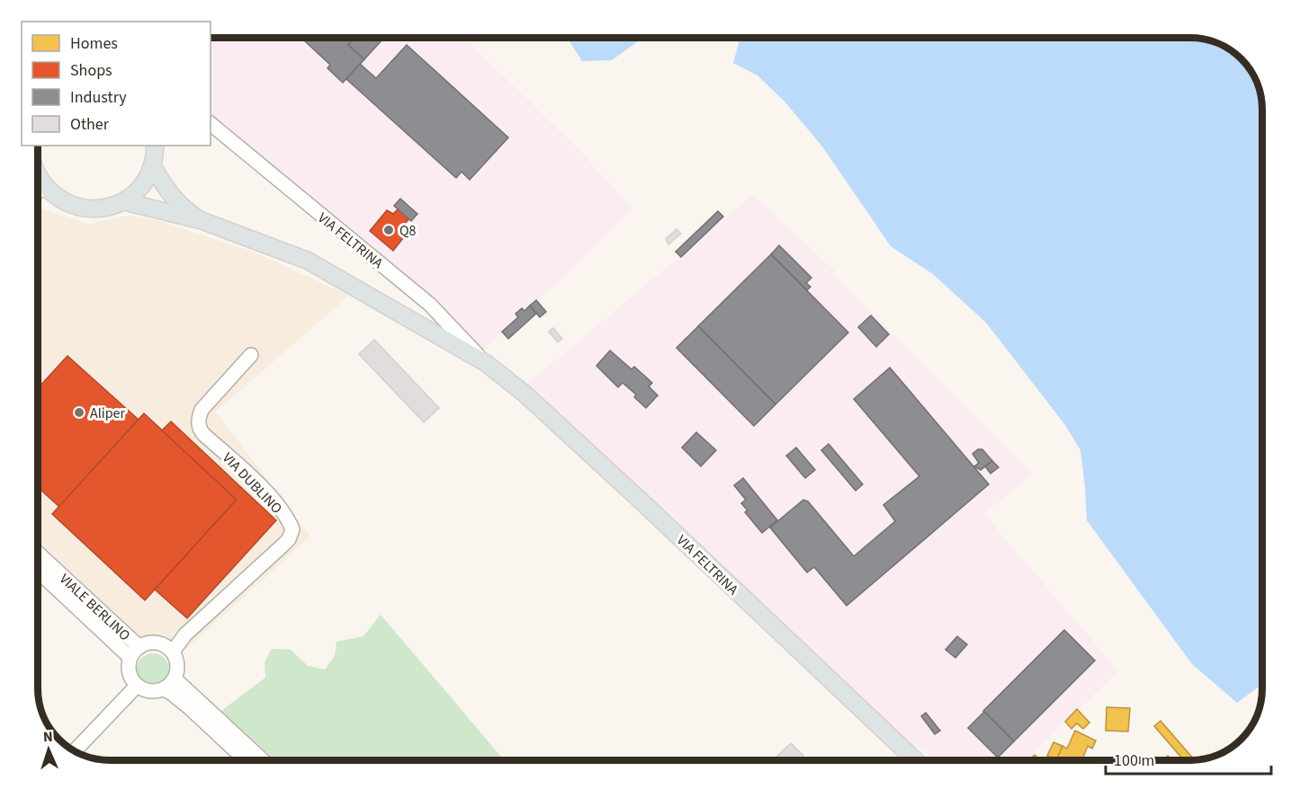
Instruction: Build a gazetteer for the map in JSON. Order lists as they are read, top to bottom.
{
  "streets": {
    "main road": ["VIA FELTRINA"],
    "street": ["VIA DUBLINO", "VIALE BERLINO"]
  },
  "crossings": [
    ["VIA DUBLINO", "VIALE BERLINO"]
  ],
  "places": ["Q8", "Aliper"],
  "legend": [
    "Homes",
    "Shops",
    "Industry",
    "Other"
  ],
  "scale_bar": "100 m",
  "north": "top"
}
